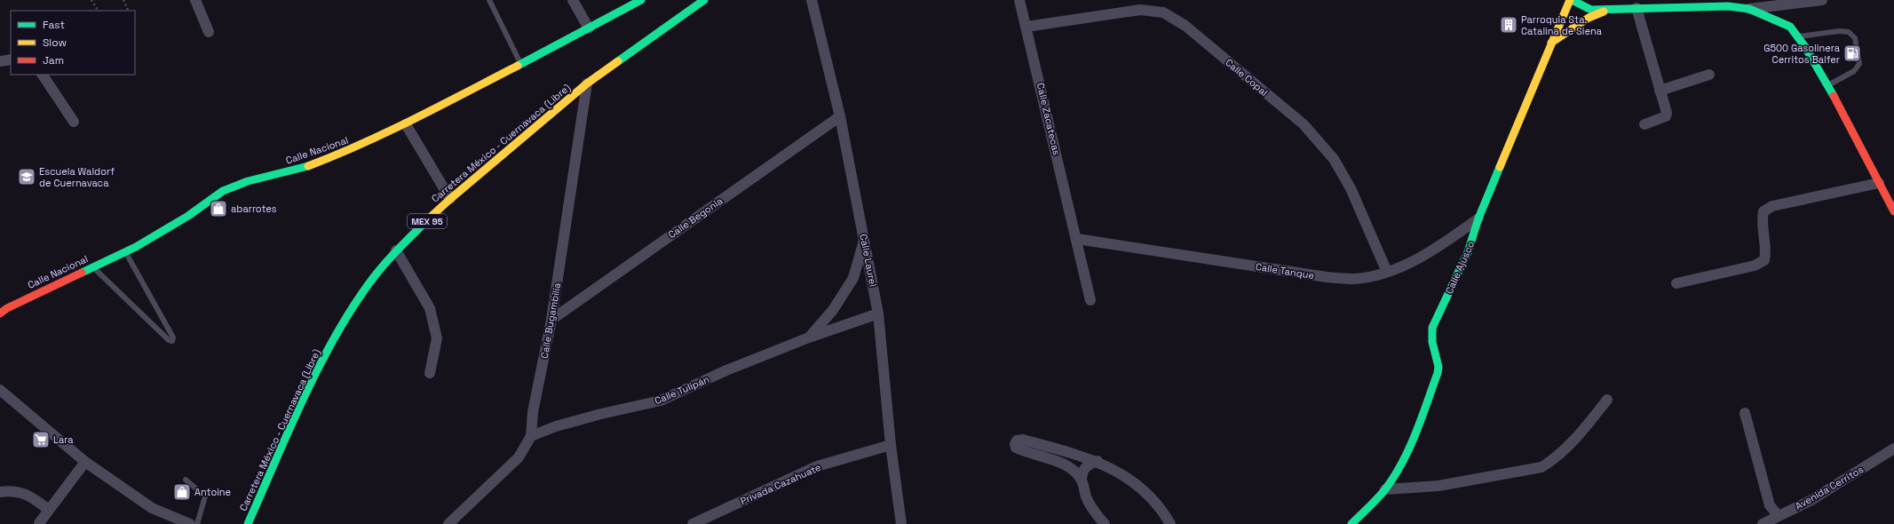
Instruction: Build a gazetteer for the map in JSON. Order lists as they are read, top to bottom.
{
  "streets": {
    "street": [
      "Calle Copal",
      "Calle Zacatecas",
      "Carretera México - Cuernavaca (Libre)",
      "Calle Nacional",
      "Calle Begonia",
      "MEX 95",
      "Calle Laurel",
      "Calle Ajusco",
      "Calle Tanque",
      "Calle Bugambilia",
      "Calle Tulipán",
      "Privada Cazahuate",
      "Avenida Cerritos"
    ]
  },
  "crossings": [
    ["Calle Copal", "Calle Zacatecas"],
    ["Calle Copal", "Calle Tanque"],
    ["Calle Zacatecas", "Calle Tanque"],
    ["Carretera México - Cuernavaca (Libre)", "Calle Bugambilia"],
    ["Calle Begonia", "Calle Laurel"],
    ["Calle Begonia", "Calle Bugambilia"],
    ["Calle Laurel", "Calle Tulipán"],
    ["Calle Laurel", "Privada Cazahuate"],
    ["Calle Ajusco", "Calle Tanque"],
    ["Calle Bugambilia", "Calle Tulipán"]
  ],
  "places": {
    "building": ["Parroquia Sta. Catalina de Siena"],
    "fuel station": ["G500 Gasolinera Cerritos Balfer"],
    "school or university": ["Escuela Waldorf de Cuernavaca"],
    "shop": ["abarrotes", "Antoine"],
    "supermarket": ["Lara"]
  },
  "legend": ["Fast", "Slow", "Jam"]
}
